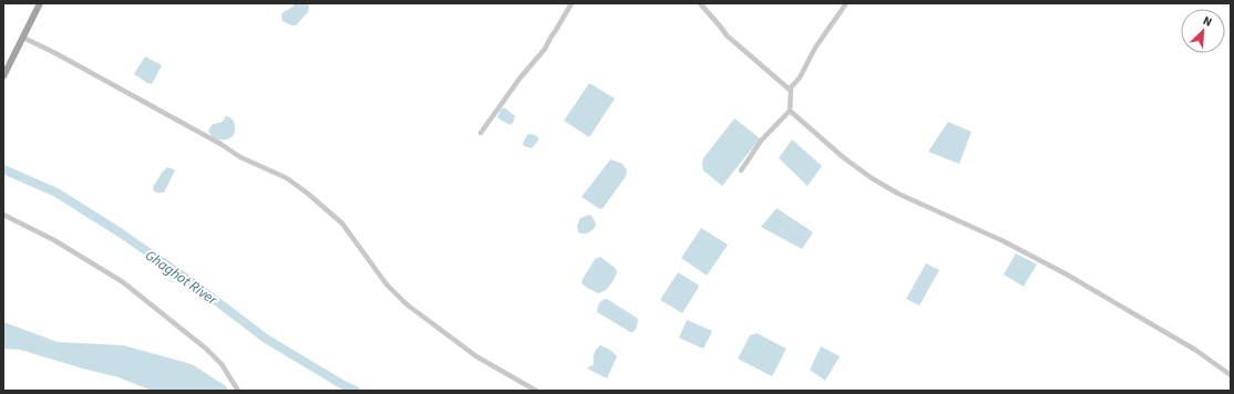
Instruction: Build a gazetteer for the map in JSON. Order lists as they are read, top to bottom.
{
  "water": ["Ghaghot River"],
  "north": "top right"
}
